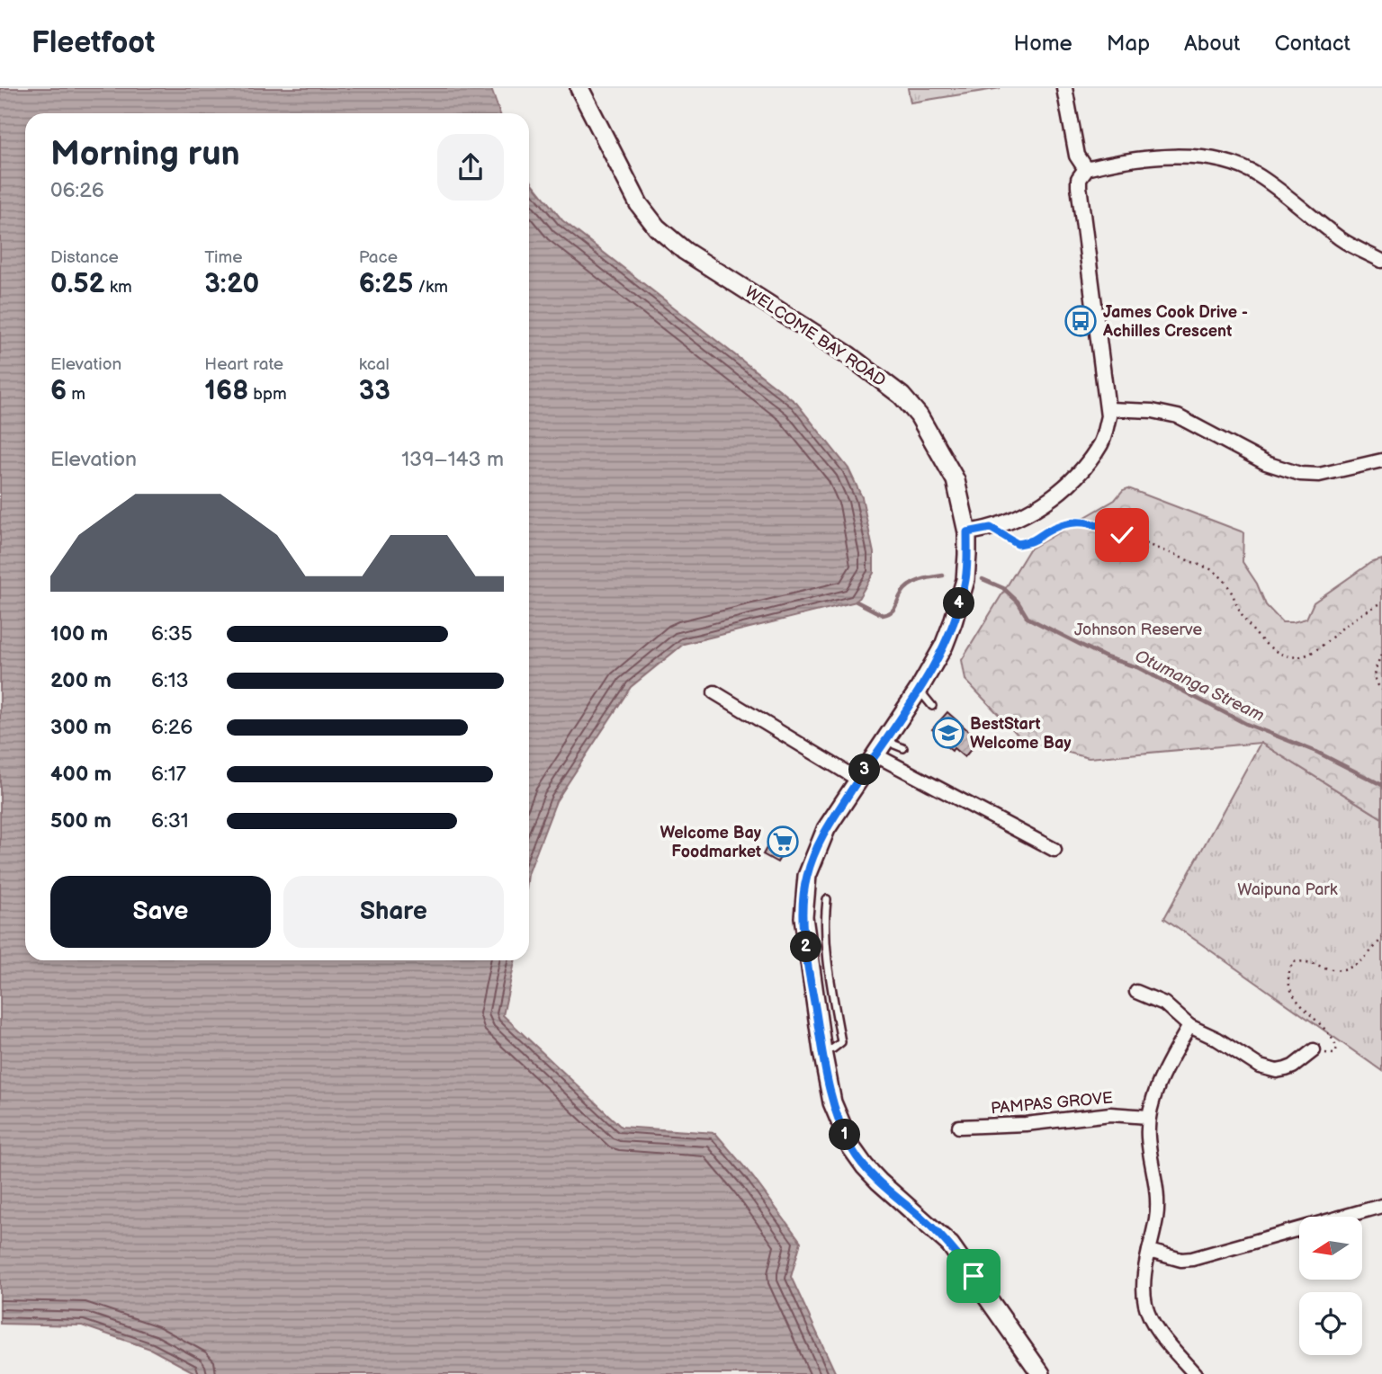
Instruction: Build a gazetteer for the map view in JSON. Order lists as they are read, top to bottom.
{
  "streets": {
    "main road": ["WELCOME BAY ROAD"],
    "street": ["PAMPAS GROVE"]
  },
  "water": ["Otumanga Stream"],
  "parks": ["Johnson Reserve", "Waipuna Park"],
  "places": {
    "bus stop": ["James Cook Drive - Achilles Crescent"],
    "school or university": ["BestStart Welcome Bay"],
    "supermarket": ["Welcome Bay Foodmarket"]
  },
  "north": "left",
  "page": {
    "header": "Fleetfoot",
    "nav": [
      "Home",
      "Map",
      "About",
      "Contact"
    ],
    "heading": ["Morning run", "06:26"],
    "stats": [
      ["Distance", "0.52 km"],
      ["Time", "3:20"],
      ["Pace", "6:25 /km"],
      ["Elevation", "6 m"],
      ["Heart rate", "168 bpm"],
      ["kcal", "33"]
    ],
    "chart": ["Elevation", "139–143 m"],
    "pins": [
      "4",
      "3",
      "2",
      "1"
    ],
    "list": [
      {
        "name": "100 m",
        "note": "6:35"
      },
      {
        "name": "200 m",
        "note": "6:13"
      },
      {
        "name": "300 m",
        "note": "6:26"
      },
      {
        "name": "400 m",
        "note": "6:17"
      },
      {
        "name": "500 m",
        "note": "6:31"
      }
    ],
    "buttons": ["Save", "Share"]
  }
}
